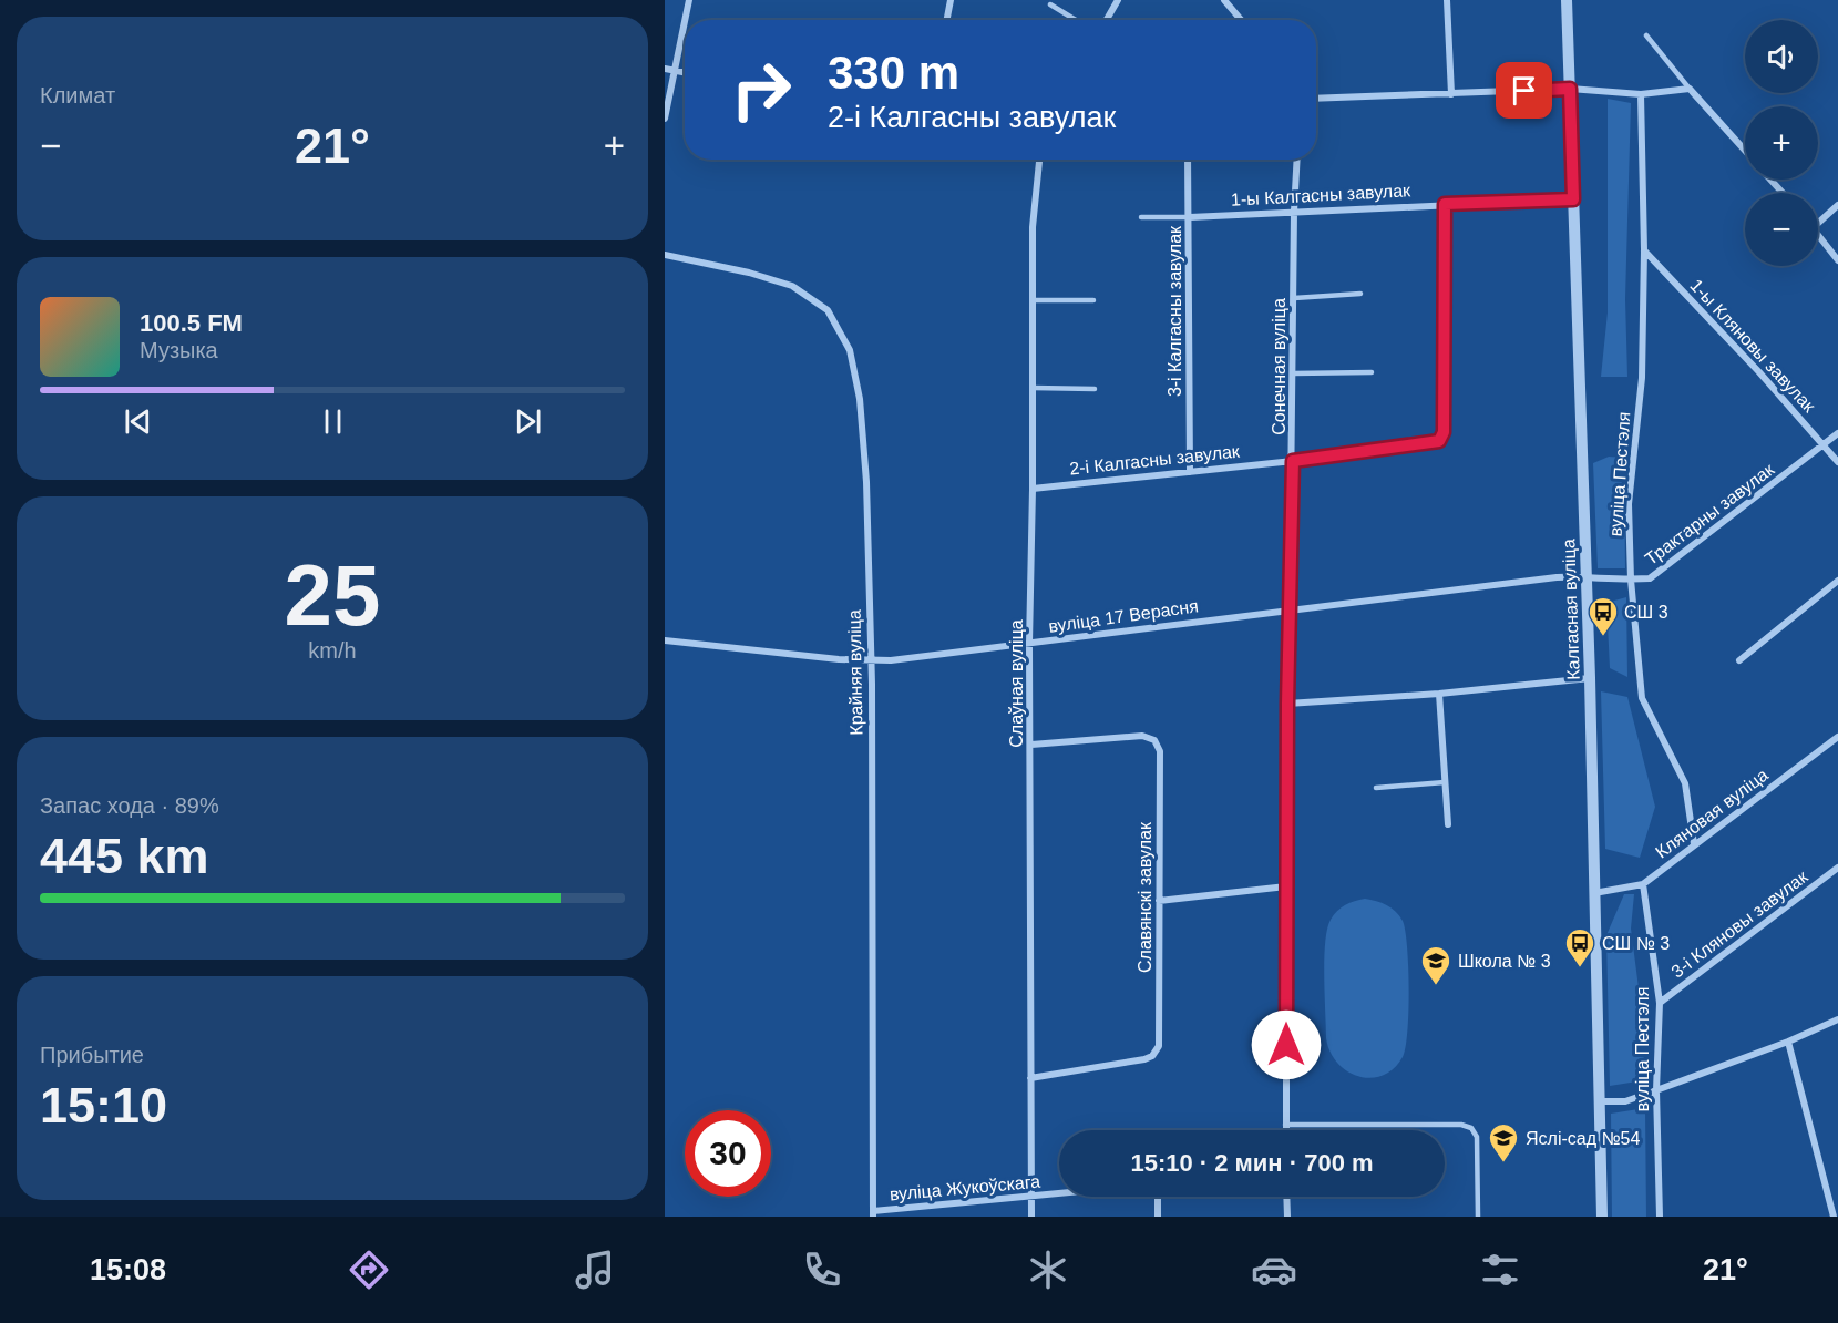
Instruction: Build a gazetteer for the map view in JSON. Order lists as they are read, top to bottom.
{
  "streets": {
    "street": [
      "1-ы Калгасны завулак",
      "3-і Калгасны завулак",
      "1-ы Кляновы завулак",
      "Сонечная вуліца",
      "2-і Калгасны завулак",
      "вуліца Пестэля",
      "Трактарны завулак",
      "Калгасная вуліца",
      "вуліца 17 Верасня",
      "Крайняя вуліца",
      "Слаўная вуліца",
      "Кляновая вуліца",
      "Славянскі завулак",
      "3-і Кляновы завулак",
      "вуліца Жукоўскага"
    ]
  },
  "crossings": [
    ["1-ы Калгасны завулак", "3-і Калгасны завулак"],
    ["1-ы Калгасны завулак", "Сонечная вуліца"],
    ["1-ы Калгасны завулак", "2-і Калгасны завулак"],
    ["1-ы Калгасны завулак", "Калгасная вуліца"],
    ["3-і Калгасны завулак", "2-і Калгасны завулак"],
    ["1-ы Кляновы завулак", "вуліца Пестэля"],
    ["1-ы Кляновы завулак", "Трактарны завулак"],
    ["Сонечная вуліца", "2-і Калгасны завулак"],
    ["Сонечная вуліца", "вуліца 17 Верасня"],
    ["2-і Калгасны завулак", "Слаўная вуліца"],
    ["вуліца Пестэля", "Трактарны завулак"],
    ["вуліца Пестэля", "Кляновая вуліца"],
    ["вуліца Пестэля", "3-і Кляновы завулак"],
    ["Трактарны завулак", "Калгасная вуліца"],
    ["Трактарны завулак", "вуліца 17 Верасня"],
    ["Калгасная вуліца", "вуліца 17 Верасня"],
    ["Калгасная вуліца", "Кляновая вуліца"],
    ["вуліца 17 Верасня", "Крайняя вуліца"],
    ["вуліца 17 Верасня", "Слаўная вуліца"],
    ["Крайняя вуліца", "вуліца Жукоўскага"],
    ["Слаўная вуліца", "Славянскі завулак"],
    ["Слаўная вуліца", "вуліца Жукоўскага"]
  ],
  "places": {
    "bus stop": ["СШ 3", "СШ № 3"],
    "school or university": ["Школа № 3", "Яслі-сад №54"]
  },
  "page": {
    "tile": [
      "Климат",
      ["25", "km/h"],
      ["Запас хода · 89%", "445 km"],
      ["Прибытие", "15:10"]
    ],
    "map_buttons": ["+", "−"],
    "turn": ["330 m", "2-і Калгасны завулак"],
    "heat": ["−", "21°", "+"],
    "song": ["100.5 FM", "Музыка"],
    "limit": "30",
    "trip": "15:10 · 2 мин · 700 m",
    "tabs": ["15:08", "21°"]
  }
}
